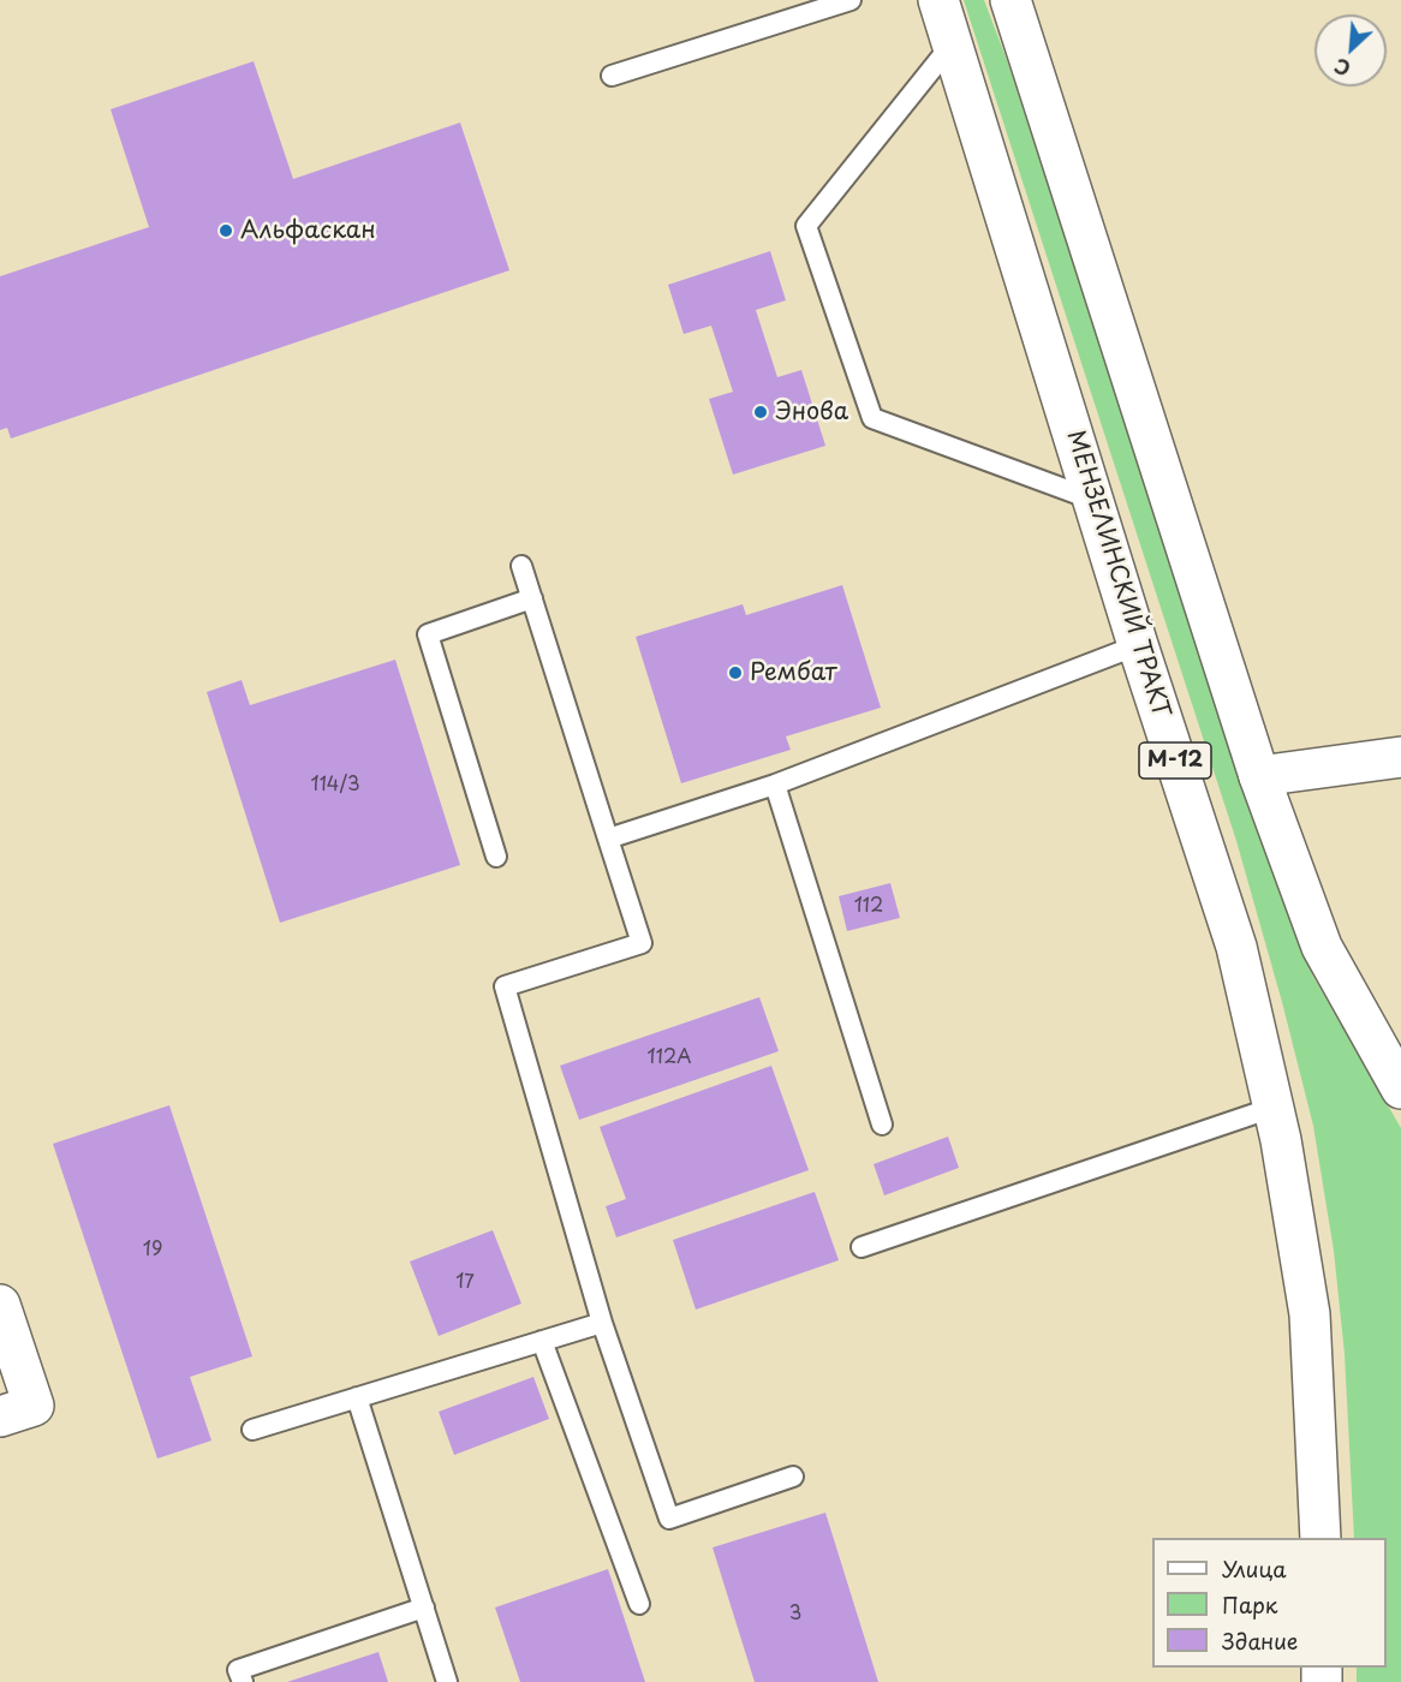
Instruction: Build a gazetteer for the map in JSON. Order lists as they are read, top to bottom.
{
  "streets": {
    "main road": ["МЕНЗЕЛИНСКИЙ ТРАКТ", "М-12"]
  },
  "places": ["Альфаскан", "Энова", "Рембат"],
  "house_numbers": [
    "114/3",
    "112",
    "112А",
    "19",
    "17",
    "3"
  ],
  "legend": ["Улица", "Парк", "Здание"],
  "north": "bottom left"
}
